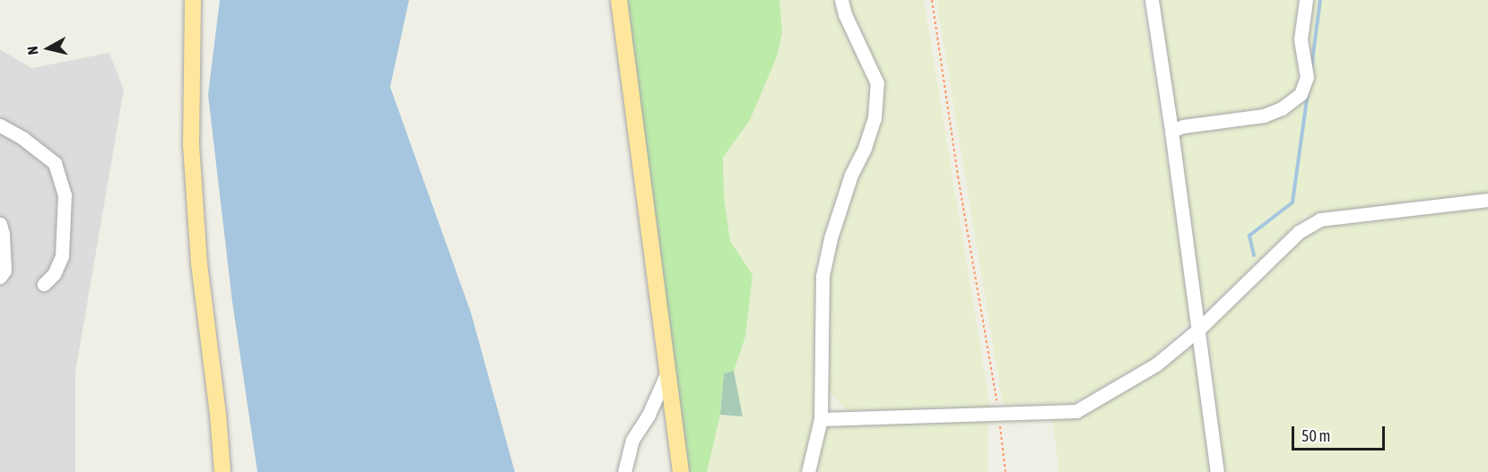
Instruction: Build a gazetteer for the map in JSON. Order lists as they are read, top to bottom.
{
  "scale_bar": "50 m",
  "north": "left"
}
